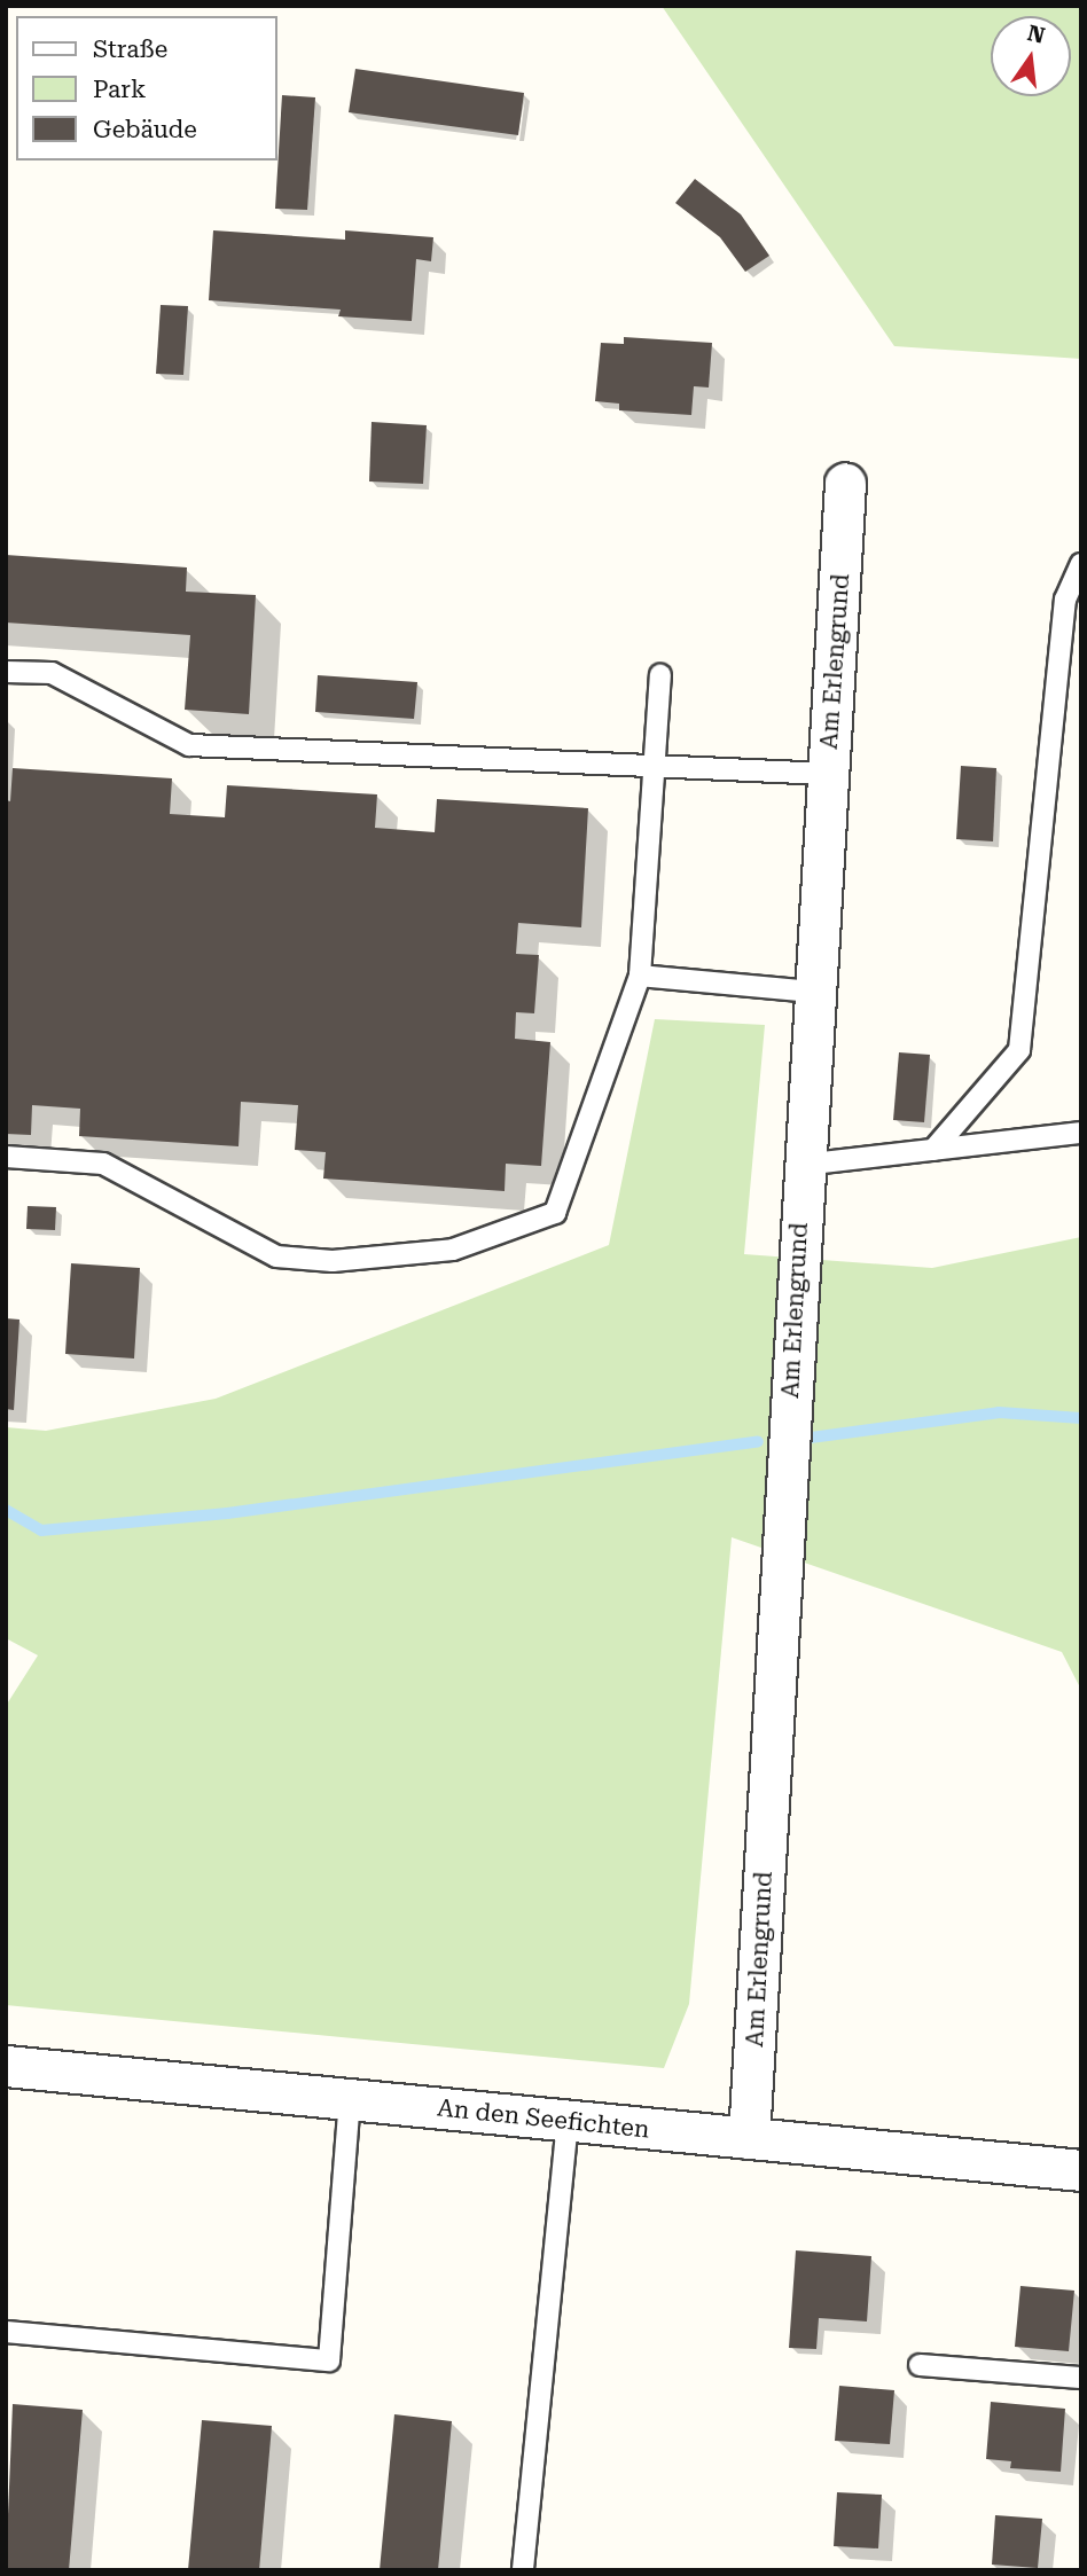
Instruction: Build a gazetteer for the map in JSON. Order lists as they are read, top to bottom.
{
  "streets": {
    "street": ["Am Erlengrund", "An den Seefichten"]
  },
  "crossings": [
    ["Am Erlengrund", "An den Seefichten"]
  ],
  "legend": ["Straße", "Park", "Gebäude"],
  "north": "top"
}
